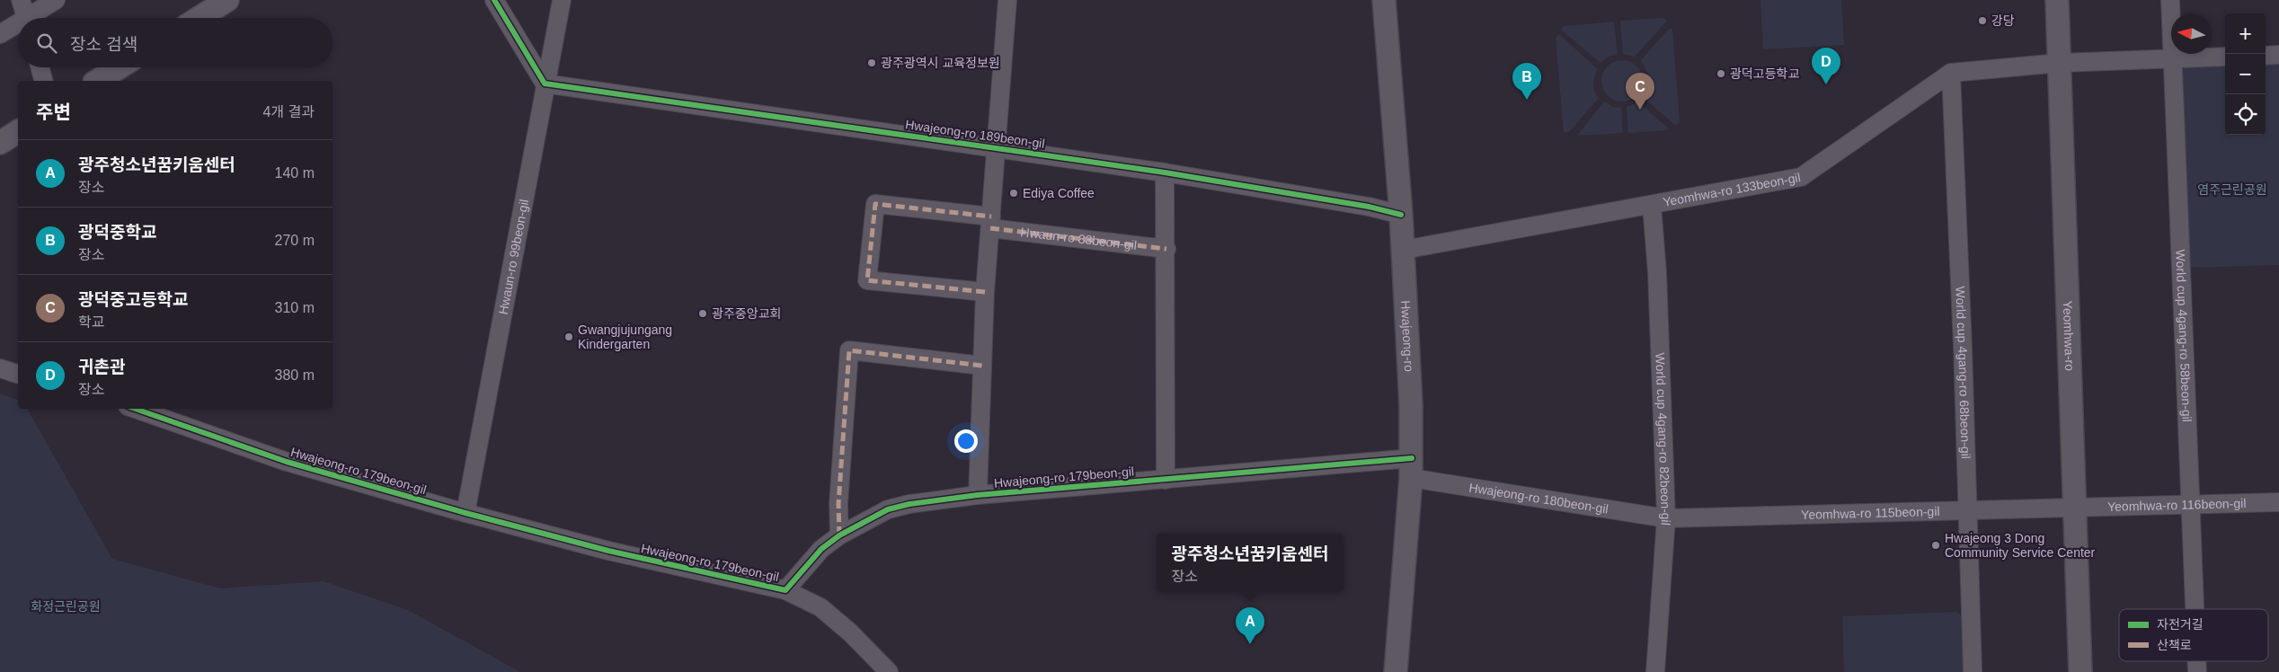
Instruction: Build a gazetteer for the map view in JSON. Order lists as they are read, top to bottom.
{
  "streets": {
    "street": [
      "Hwajeong-ro 189beon-gil",
      "Yeomhwa-ro 133beon-gil",
      "Hwaun-ro 83beon-gil",
      "Hwaun-ro 99beon-gil",
      "Hwajeong-ro",
      "Yeomhwa-ro",
      "World cup 4gang-ro 58beon-gil",
      "World cup 4gang-ro 68beon-gil",
      "World cup 4gang-ro 82beon-gil",
      "Hwajeong-ro 179beon-gil",
      "Hwajeong-ro 180beon-gil",
      "Yeomhwa-ro 116beon-gil",
      "Yeomhwa-ro 115beon-gil"
    ]
  },
  "crossings": [
    ["Hwajeong-ro 189beon-gil", "Hwaun-ro 99beon-gil"],
    ["Hwajeong-ro 189beon-gil", "Hwajeong-ro"],
    ["Yeomhwa-ro 133beon-gil", "Hwajeong-ro"],
    ["Yeomhwa-ro 133beon-gil", "Yeomhwa-ro"],
    ["Yeomhwa-ro 133beon-gil", "World cup 4gang-ro 58beon-gil"],
    ["Yeomhwa-ro 133beon-gil", "World cup 4gang-ro 68beon-gil"],
    ["Yeomhwa-ro 133beon-gil", "World cup 4gang-ro 82beon-gil"],
    ["Hwaun-ro 99beon-gil", "Hwajeong-ro 179beon-gil"],
    ["Hwajeong-ro", "Hwajeong-ro 179beon-gil"],
    ["Hwajeong-ro", "Hwajeong-ro 180beon-gil"],
    ["Yeomhwa-ro", "Yeomhwa-ro 116beon-gil"],
    ["Yeomhwa-ro", "Yeomhwa-ro 115beon-gil"],
    ["World cup 4gang-ro 58beon-gil", "Yeomhwa-ro 116beon-gil"],
    ["World cup 4gang-ro 68beon-gil", "Yeomhwa-ro 115beon-gil"],
    ["World cup 4gang-ro 82beon-gil", "Hwajeong-ro 180beon-gil"],
    ["World cup 4gang-ro 82beon-gil", "Yeomhwa-ro 115beon-gil"],
    ["Hwajeong-ro 179beon-gil", "Hwajeong-ro 180beon-gil"],
    ["Hwajeong-ro 180beon-gil", "Yeomhwa-ro 115beon-gil"],
    ["Yeomhwa-ro 116beon-gil", "Yeomhwa-ro 115beon-gil"]
  ],
  "parks": ["염주근린공원", "화정근린공원"],
  "places": [
    "강당",
    "광주광역시 교육정보원",
    "광덕고등학교",
    "Ediya Coffee",
    "광주중앙교회",
    "Gwangjujungang Kindergarten",
    "Hwajeong 3 Dong Community Service Center"
  ],
  "legend": ["자전거길", "산책로"],
  "north": "left",
  "page": {
    "map_buttons": ["+", "−"],
    "search": "장소 검색",
    "pins": [
      "D",
      "B",
      "C",
      "A"
    ],
    "heading": ["주변", "4개 결과"],
    "list": [
      {
        "mark": "A",
        "name": "광주청소년꿈키움센터",
        "note": "장소",
        "value": "140 m"
      },
      {
        "mark": "B",
        "name": "광덕중학교",
        "note": "장소",
        "value": "270 m"
      },
      {
        "mark": "C",
        "name": "광덕중고등학교",
        "note": "학교",
        "value": "310 m"
      },
      {
        "mark": "D",
        "name": "귀촌관",
        "note": "장소",
        "value": "380 m"
      }
    ],
    "popup": ["광주청소년꿈키움센터", "장소"]
  }
}
